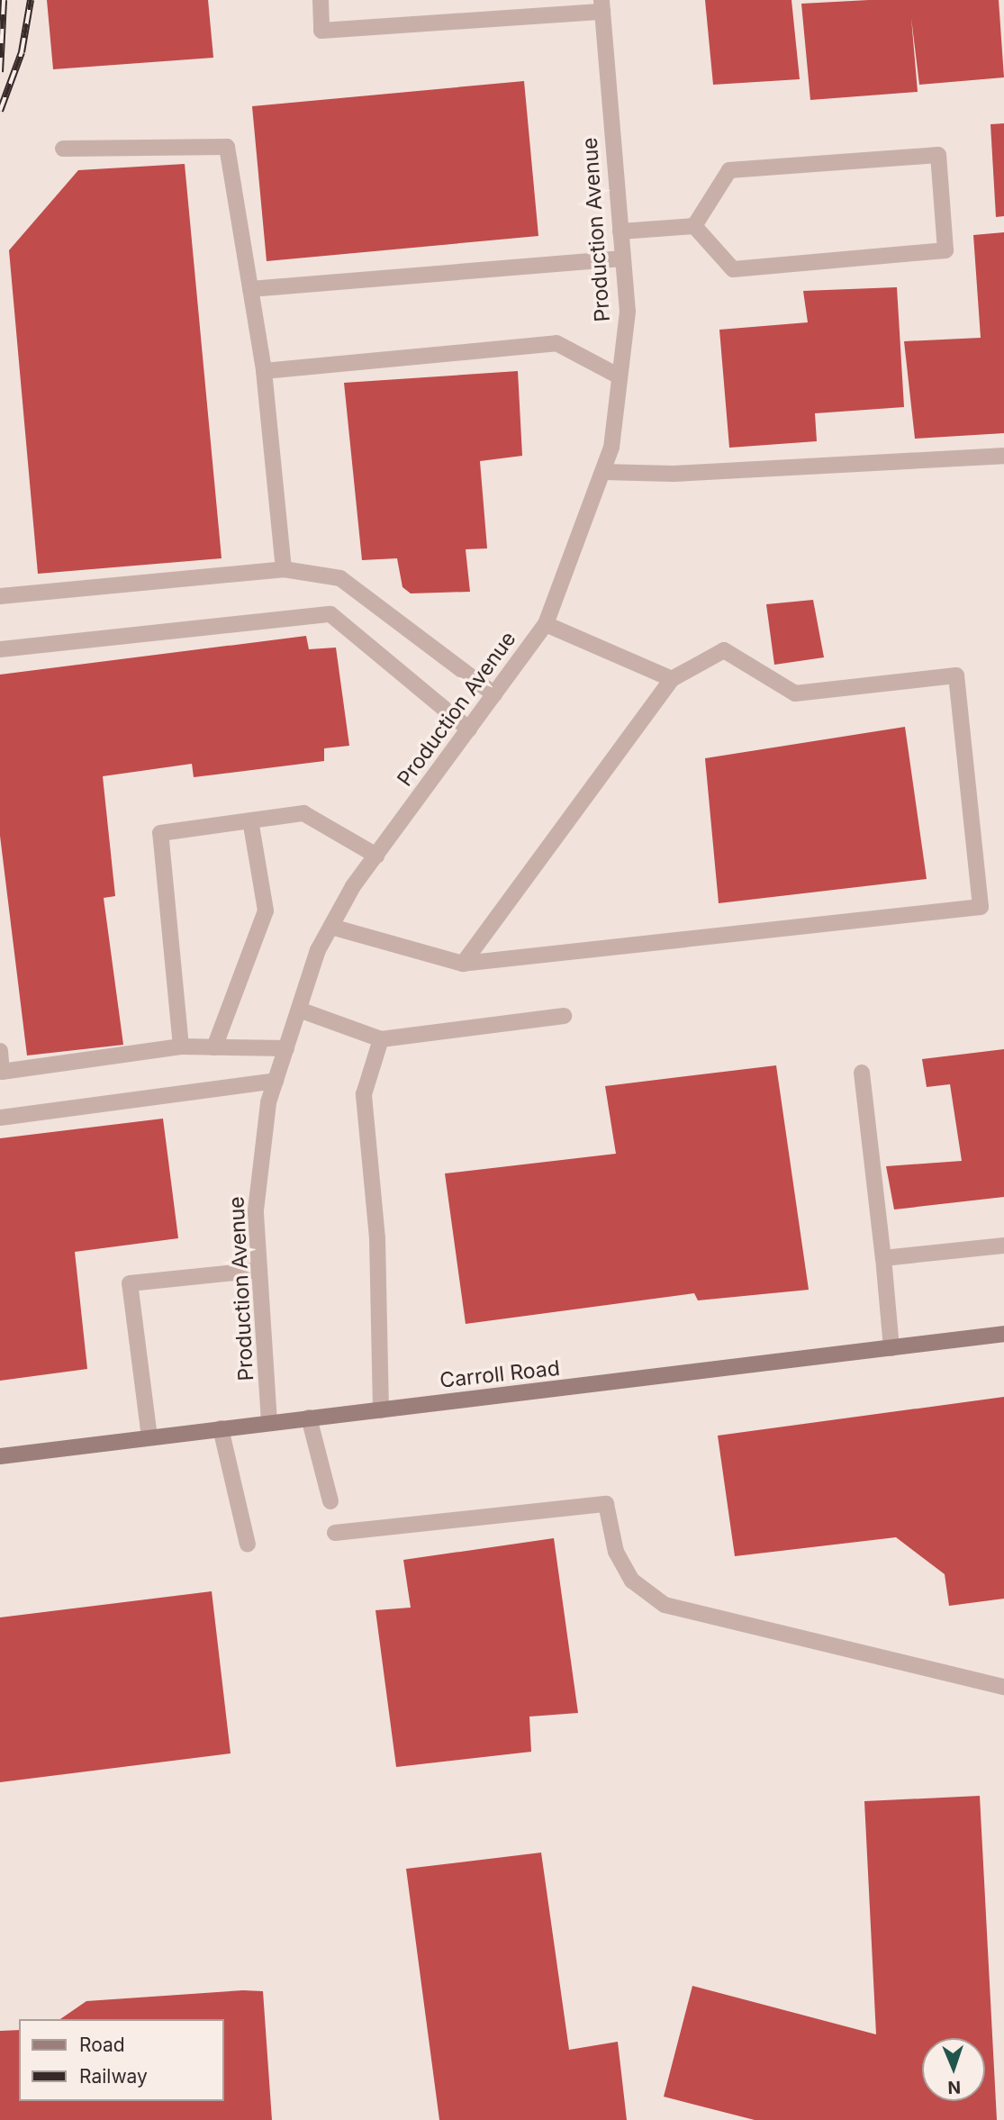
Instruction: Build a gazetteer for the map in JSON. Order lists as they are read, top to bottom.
{
  "streets": {
    "main road": ["Carroll Road"],
    "street": ["Production Avenue"]
  },
  "crossings": [
    ["Production Avenue", "Carroll Road"]
  ],
  "legend": ["Road", "Railway"],
  "north": "bottom"
}
